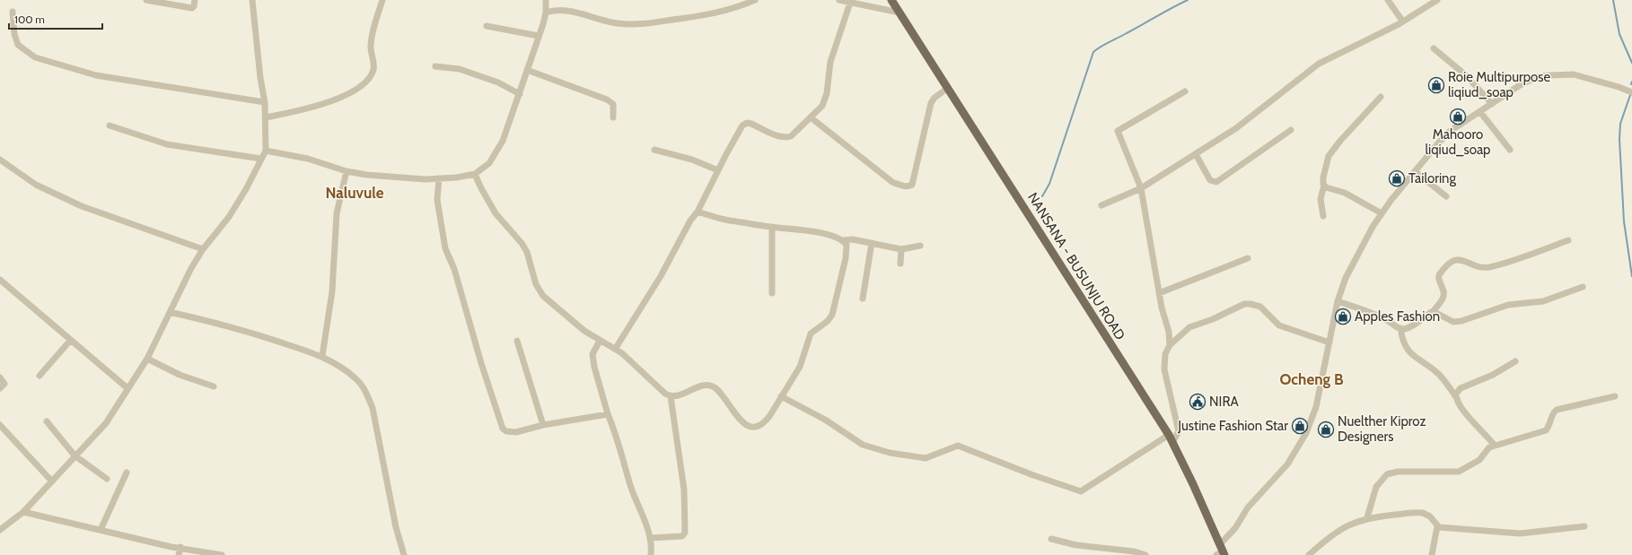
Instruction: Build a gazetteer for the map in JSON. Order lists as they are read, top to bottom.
{
  "streets": {
    "main road": ["NANSANA - BUSUNJU ROAD"]
  },
  "districts": ["Naluvule", "Ocheng B"],
  "places": {
    "shop": [
      "Roie Multipurpose liqiud_soap",
      "Mahooro liqiud_soap",
      "Tailoring",
      "Apples Fashion",
      "Justine Fashion Star",
      "Nuelther Kiproz Designers"
    ],
    "public building": ["NIRA"]
  },
  "scale_bar": "100 m"
}
